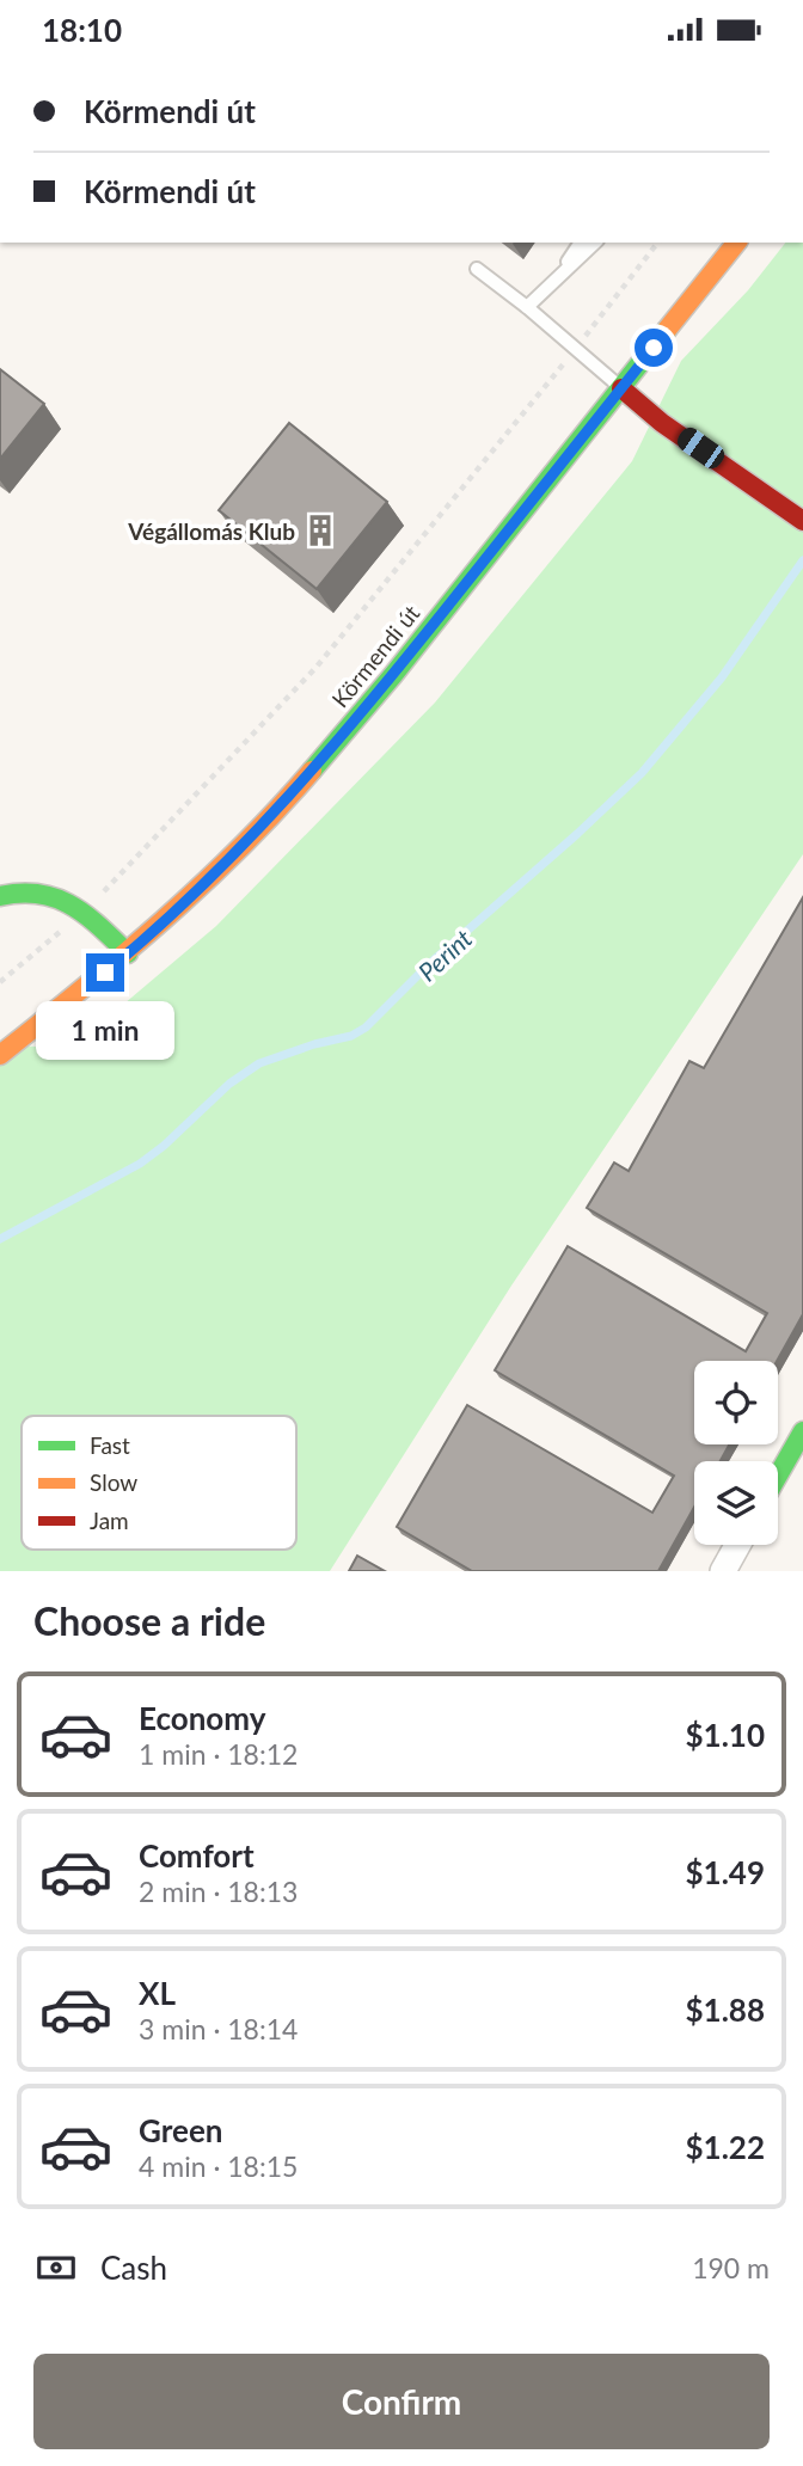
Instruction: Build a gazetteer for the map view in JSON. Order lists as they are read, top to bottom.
{
  "streets": {
    "street": ["Körmendi út"]
  },
  "water": ["Perint"],
  "places": {
    "building": ["Végállomás Klub"]
  },
  "legend": ["Fast", "Slow", "Jam"],
  "page": {
    "status": "18:10",
    "banner": ["Körmendi út", "Körmendi út"],
    "bubble": "1 min",
    "heading": "Choose a ride",
    "list": [
      {
        "name": "Economy",
        "note": "1 min · 18:12",
        "value": "$1.10"
      },
      {
        "name": "Comfort",
        "note": "2 min · 18:13",
        "value": "$1.49"
      },
      {
        "name": "XL",
        "note": "3 min · 18:14",
        "value": "$1.88"
      },
      {
        "name": "Green",
        "note": "4 min · 18:15",
        "value": "$1.22"
      }
    ],
    "pay": ["Cash", "190 m"],
    "buttons": "Confirm"
  }
}
